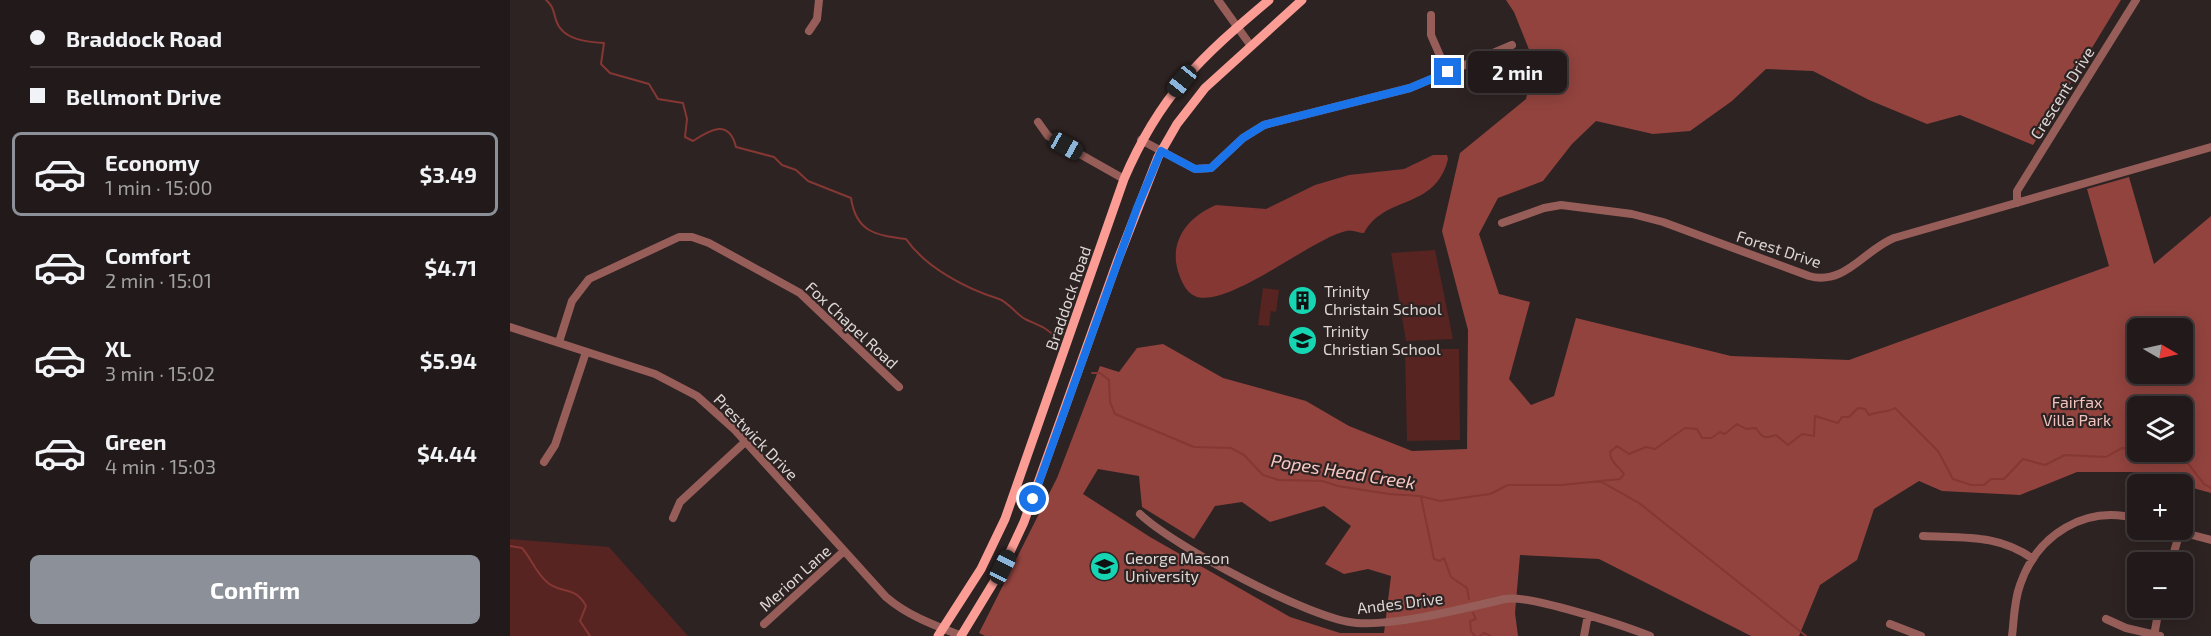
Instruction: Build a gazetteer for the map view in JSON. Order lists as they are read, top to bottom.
{
  "streets": {
    "main road": ["Braddock Road"],
    "street": [
      "Crescent Drive",
      "Forest Drive",
      "Fox Chapel Road",
      "Prestwick Drive",
      "Merion Lane",
      "Andes Drive"
    ]
  },
  "crossings": [
    ["Crescent Drive", "Forest Drive"],
    ["Braddock Road", "Prestwick Drive"],
    ["Fox Chapel Road", "Prestwick Drive"],
    ["Prestwick Drive", "Merion Lane"]
  ],
  "water": ["Popes Head Creek"],
  "parks": ["Fairfax Villa Park"],
  "places": {
    "building": ["Trinity Christain School"],
    "school or university": ["Trinity Christian School", "George Mason University"]
  },
  "north": "right",
  "page": {
    "banner": ["Braddock Road", "Bellmont Drive"],
    "bubble": "2 min",
    "list": [
      {
        "name": "Economy",
        "note": "1 min · 15:00",
        "value": "$3.49"
      },
      {
        "name": "Comfort",
        "note": "2 min · 15:01",
        "value": "$4.71"
      },
      {
        "name": "XL",
        "note": "3 min · 15:02",
        "value": "$5.94"
      },
      {
        "name": "Green",
        "note": "4 min · 15:03",
        "value": "$4.44"
      }
    ],
    "map_buttons": ["+", "−"],
    "buttons": "Confirm"
  }
}
